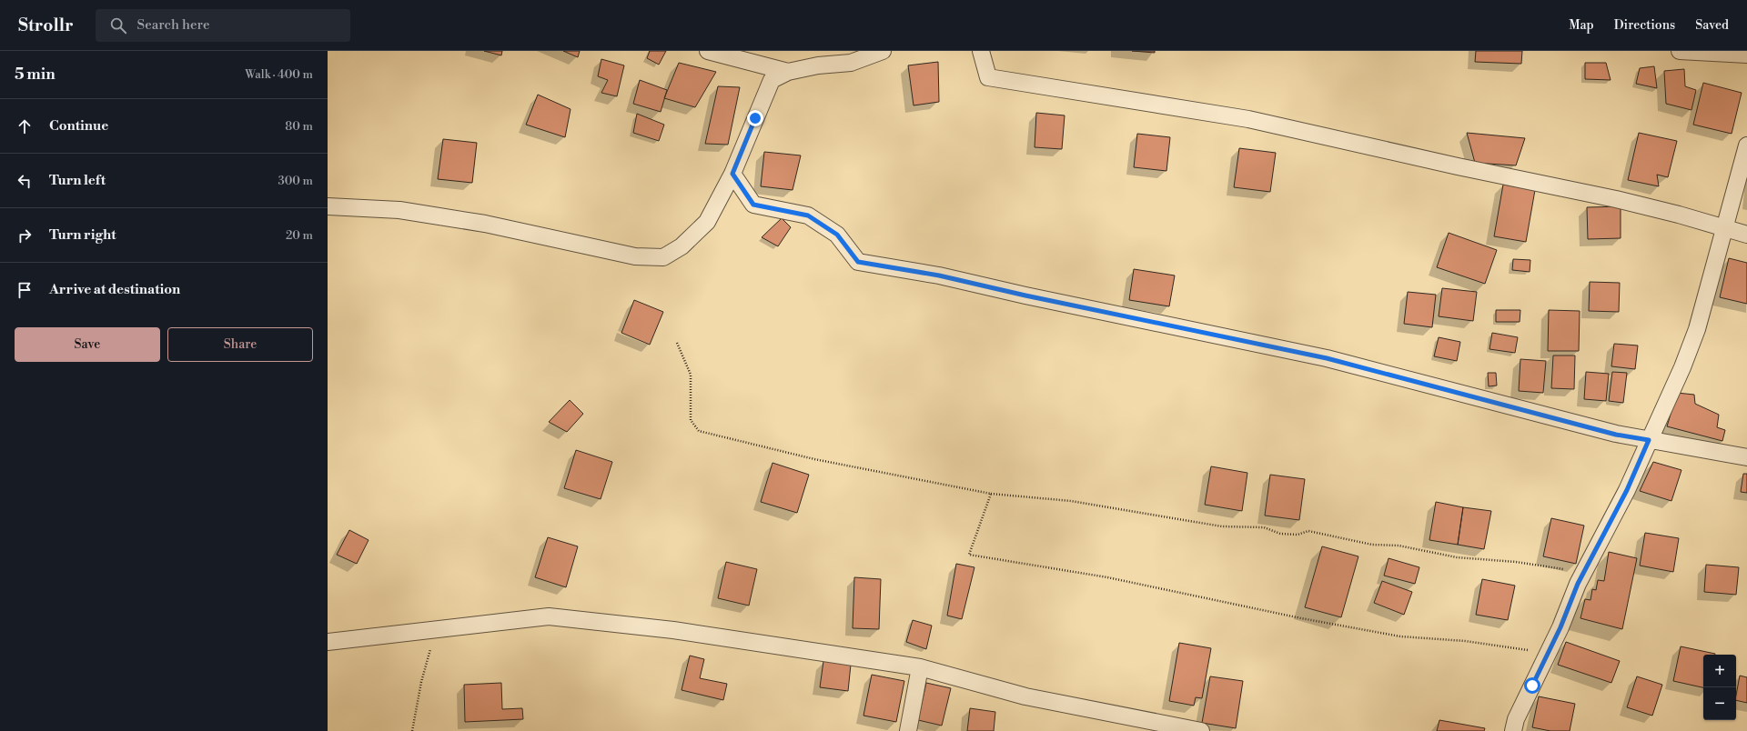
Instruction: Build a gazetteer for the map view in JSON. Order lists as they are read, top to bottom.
{
  "page": {
    "header": "Strollr",
    "search": "Search here",
    "nav": ["Map", "Directions", "Saved"],
    "heading": ["5 min", "Walk · 400 m"],
    "list": [
      ["Continue", "80 m"],
      ["Turn left", "300 m"],
      ["Turn right", "20 m"],
      "Arrive at destination"
    ],
    "buttons": ["Save", "Share"],
    "map_buttons": ["+", "−"]
  }
}
